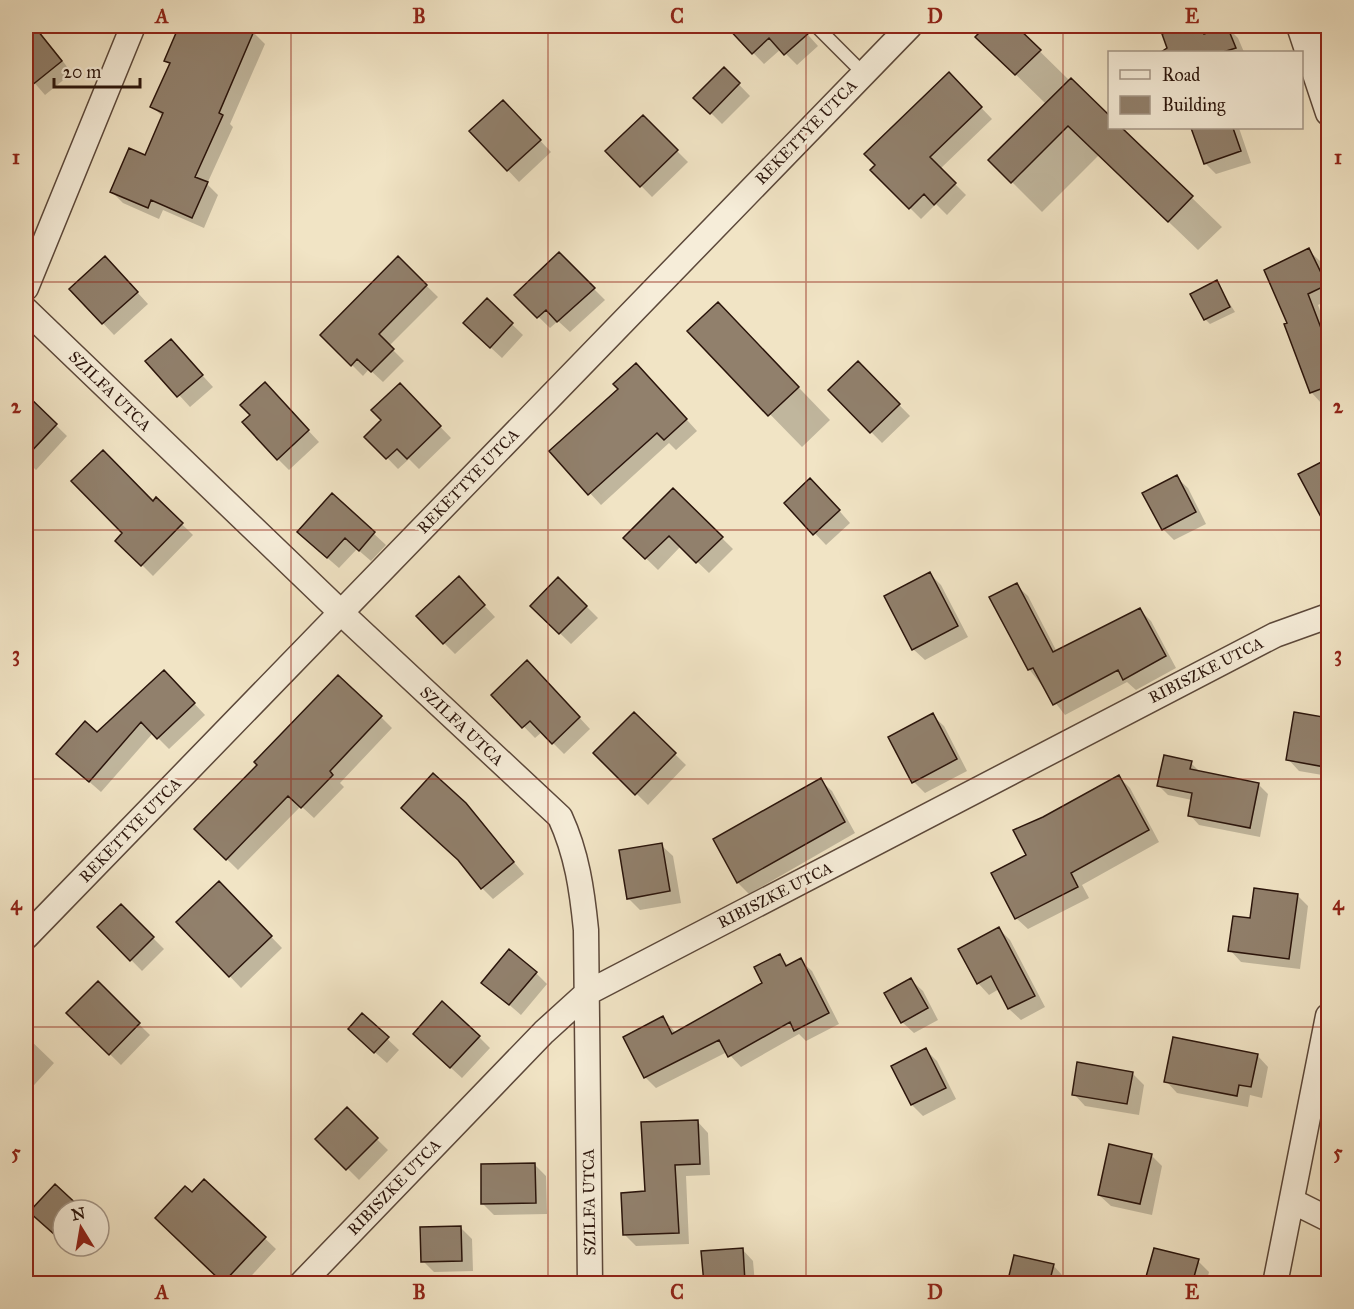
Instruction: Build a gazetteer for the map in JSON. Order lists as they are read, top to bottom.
{
  "streets": {
    "street": ["REKETTYE UTCA", "SZILFA UTCA", "RIBISZKE UTCA"]
  },
  "crossings": [
    ["REKETTYE UTCA", "SZILFA UTCA"],
    ["SZILFA UTCA", "RIBISZKE UTCA"]
  ],
  "legend": ["Road", "Building"],
  "scale_bar": "20 m",
  "north": "top",
  "grid": {
    "columns": [
      "A",
      "B",
      "C",
      "D",
      "E"
    ],
    "rows": [
      "1",
      "2",
      "3",
      "4",
      "5"
    ]
  }
}
